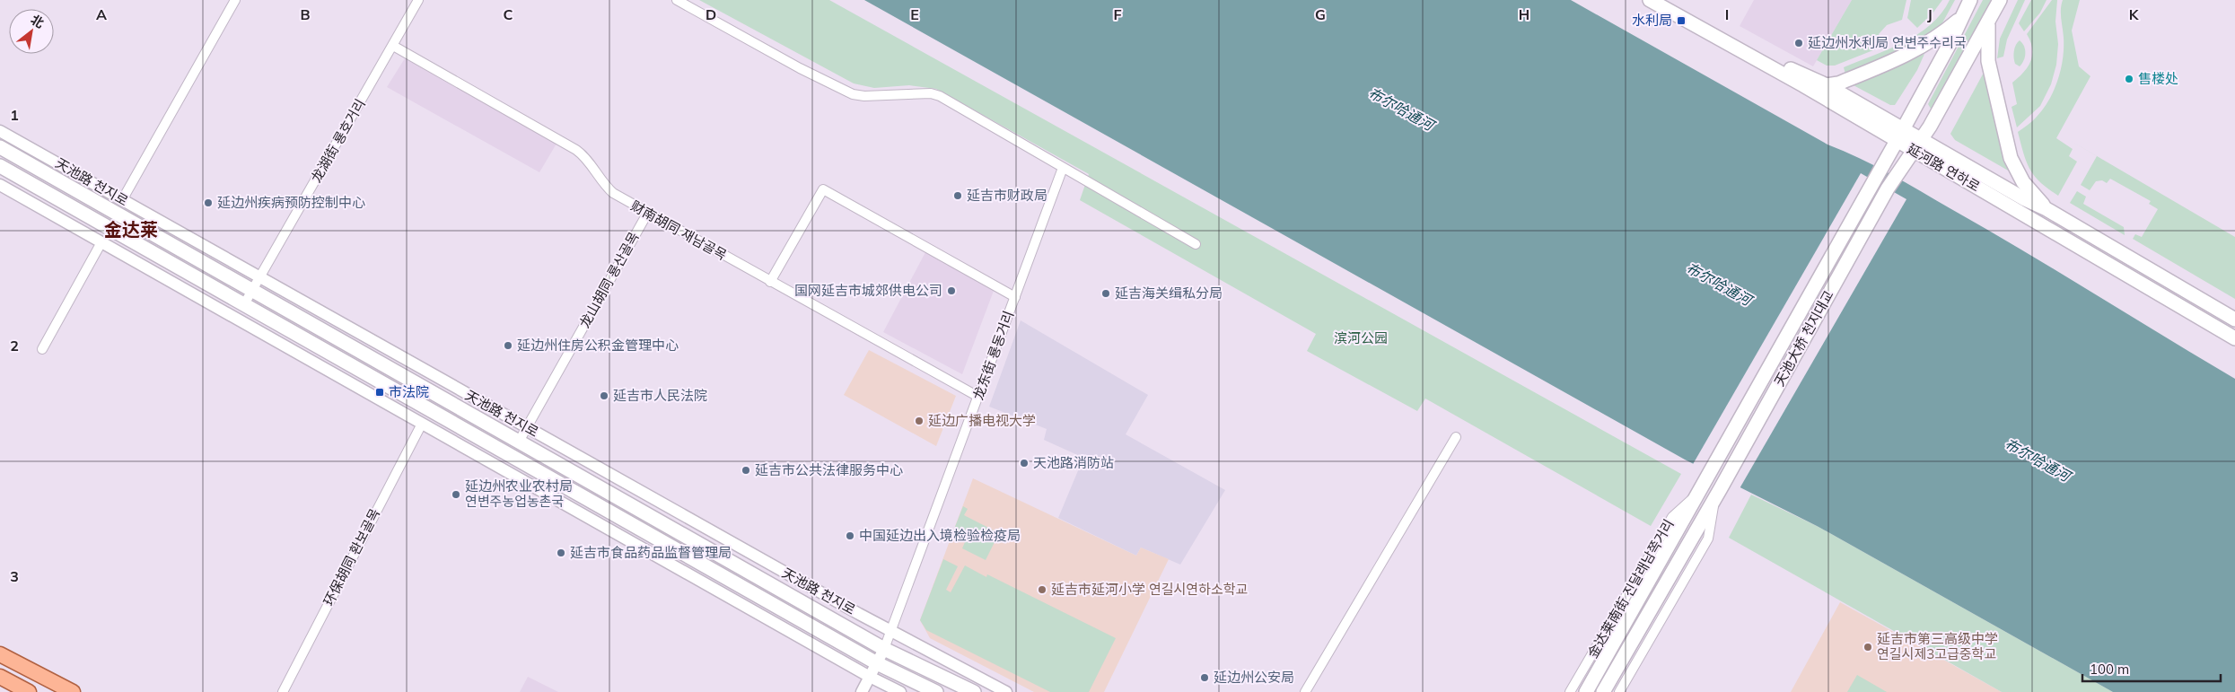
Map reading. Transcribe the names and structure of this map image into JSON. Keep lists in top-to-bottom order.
{
  "streets": {
    "main road": [
      "延河路 연하로",
      "天池路 천지로",
      "天池大桥 천지대교",
      "金达莱南街 진달래남쪽거리"
    ],
    "street": [
      "龙湖街 룡호거리",
      "财南胡同 재남골목",
      "龙山胡同 룡산골목",
      "龙东街 룡동거리",
      "环保胡同 환보골목"
    ]
  },
  "crossings": [
    ["龙湖街 룡호거리", "天池路 천지로"],
    ["龙湖街 룡호거리", "财南胡同 재남골목"],
    ["延河路 연하로", "天池大桥 천지대교"],
    ["天池路 천지로", "龙山胡同 룡산골목"],
    ["天池路 천지로", "龙东街 룡동거리"],
    ["财南胡同 재남골목", "龙山胡同 룡산골목"],
    ["财南胡同 재남골목", "龙东街 룡동거리"],
    ["天池大桥 천지대교", "金达莱南街 진달래남쪽거리"]
  ],
  "districts": ["金达莱"],
  "water": ["布尔哈通河"],
  "parks": ["滨河公园"],
  "places": {
    "transit": ["水利局", "市法院"],
    "other": [
      "延边州水利局 연변주수리국",
      "售楼处",
      "延吉市财政局",
      "延边州疾病预防控制中心",
      "国网延吉市城郊供电公司",
      "延吉海关缉私分局",
      "延边州住房公积金管理中心",
      "延吉市人民法院",
      "延边广播电视大学",
      "天池路消防站",
      "延吉市公共法律服务中心",
      "延边州农业农村局 연변주농업농촌국",
      "中国延边出入境检验检疫局",
      "延吉市食品药品监督管理局",
      "延吉市延河小学 연길시연하소학교",
      "延吉市第三高级中学 연길시제3고급중학교",
      "延边州公安局"
    ]
  },
  "scale_bar": "100 m",
  "north": "top right",
  "grid": {
    "columns": [
      "A",
      "B",
      "C",
      "D",
      "E",
      "F",
      "G",
      "H",
      "I",
      "J",
      "K"
    ],
    "rows": ["1", "2", "3"]
  }
}
